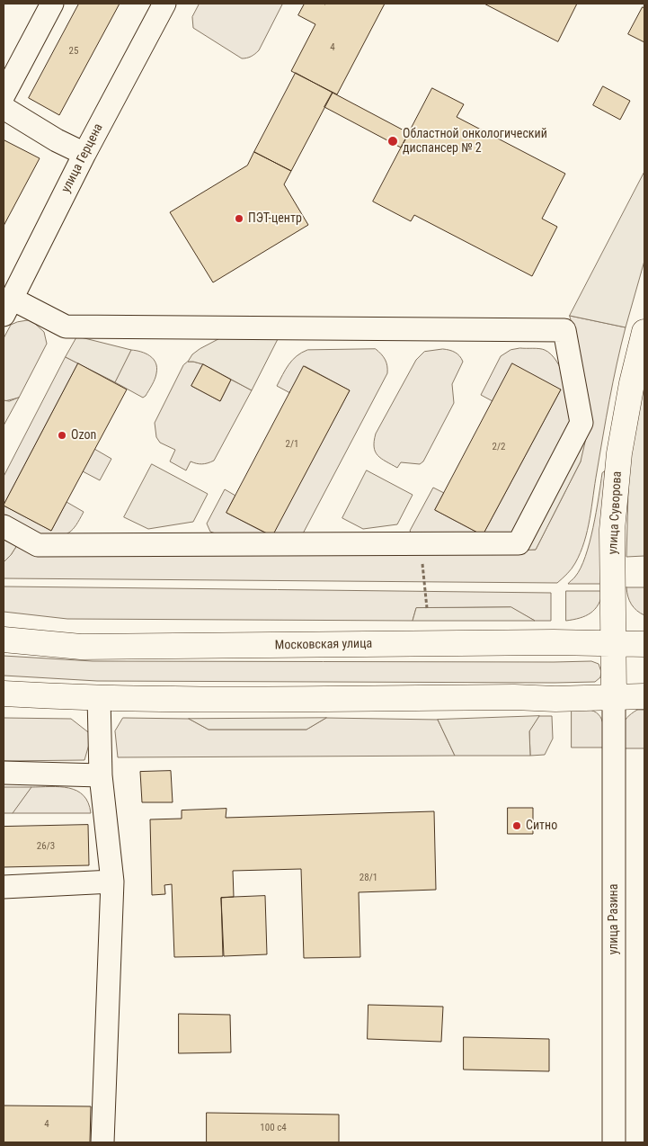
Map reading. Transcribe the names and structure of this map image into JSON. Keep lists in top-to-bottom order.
{
  "streets": {
    "main road": ["улица Суворова", "Московская улица"],
    "street": ["улица Герцена", "улица Разина"]
  },
  "crossings": [
    ["улица Суворова", "Московская улица"],
    ["улица Суворова", "улица Разина"]
  ],
  "places": [
    "Областной онкологический диспансер № 2",
    "ПЭТ-центр",
    "Ozon",
    "Ситно"
  ],
  "house_numbers": [
    "4",
    "25",
    "2/1",
    "2/2",
    "26/3",
    "28/1",
    "4",
    "100 с4"
  ]
}
